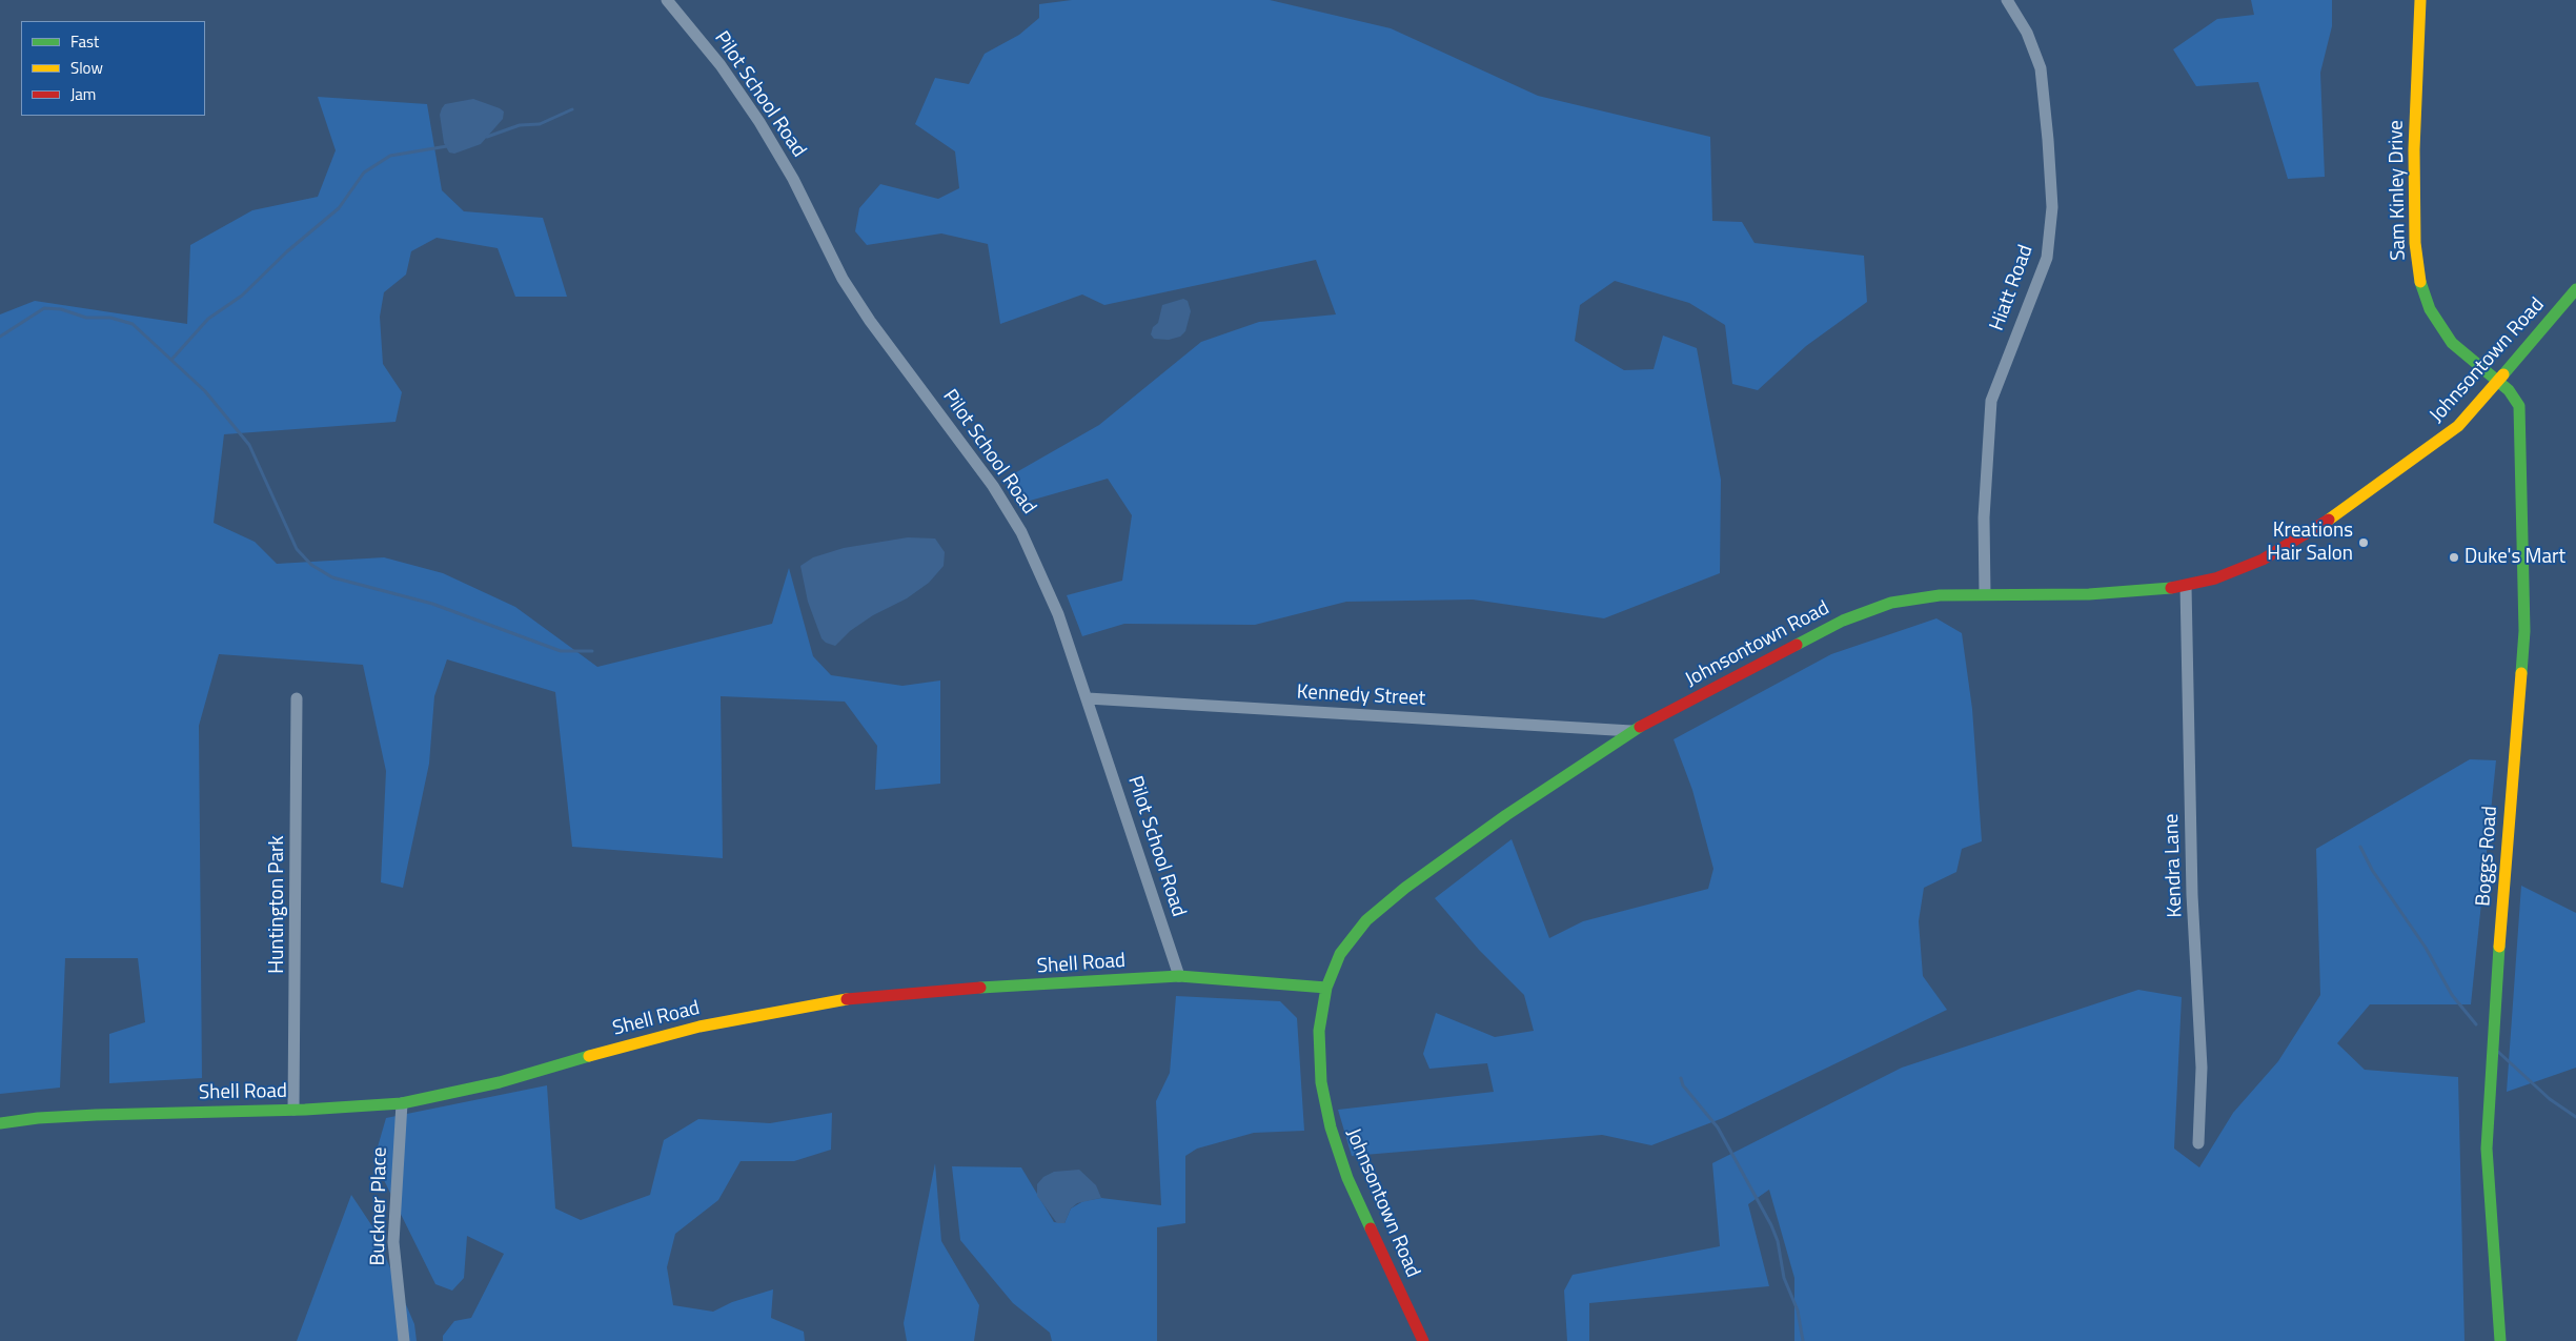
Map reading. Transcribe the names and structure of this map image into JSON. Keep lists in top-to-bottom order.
{
  "streets": {
    "street": [
      "Pilot School Road",
      "Sam Kinley Drive",
      "Hiatt Road",
      "Johnsontown Road",
      "Kennedy Street",
      "Boggs Road",
      "Kendra Lane",
      "Huntington Park",
      "Shell Road",
      "Buckner Place"
    ]
  },
  "crossings": [
    ["Pilot School Road", "Kennedy Street"],
    ["Pilot School Road", "Shell Road"],
    ["Sam Kinley Drive", "Johnsontown Road"],
    ["Sam Kinley Drive", "Boggs Road"],
    ["Hiatt Road", "Johnsontown Road"],
    ["Johnsontown Road", "Kennedy Street"],
    ["Johnsontown Road", "Boggs Road"],
    ["Johnsontown Road", "Kendra Lane"],
    ["Johnsontown Road", "Shell Road"],
    ["Huntington Park", "Shell Road"],
    ["Shell Road", "Buckner Place"]
  ],
  "places": ["Kreations Hair Salon", "Duke's Mart"],
  "legend": ["Fast", "Slow", "Jam"]
}
